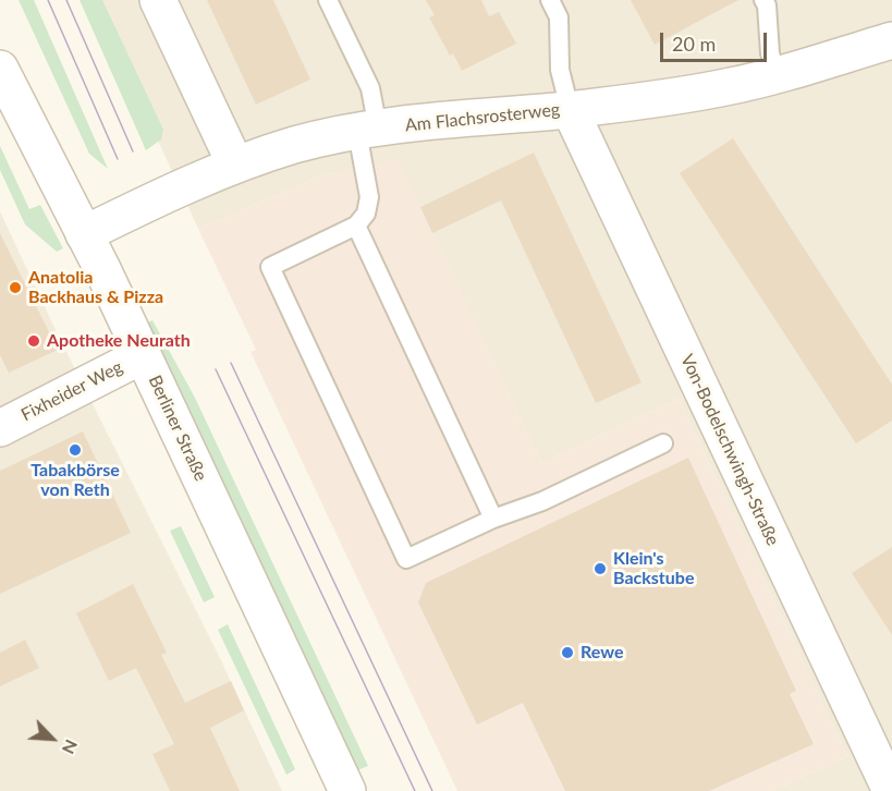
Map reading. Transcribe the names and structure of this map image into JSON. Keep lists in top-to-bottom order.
{
  "streets": {
    "street": [
      "Am Flachsrosterweg",
      "Fixheider Weg",
      "Berliner Straße",
      "Von-Bodelschwingh-Straße"
    ]
  },
  "crossings": [
    ["Am Flachsrosterweg", "Berliner Straße"],
    ["Am Flachsrosterweg", "Von-Bodelschwingh-Straße"],
    ["Fixheider Weg", "Berliner Straße"]
  ],
  "places": [
    "Anatolia Backhaus & Pizza",
    "Apotheke Neurath",
    "Tabakbörse von Reth",
    "Klein's Backstube",
    "Rewe"
  ],
  "scale_bar": "20 m",
  "north": "bottom right"
}
